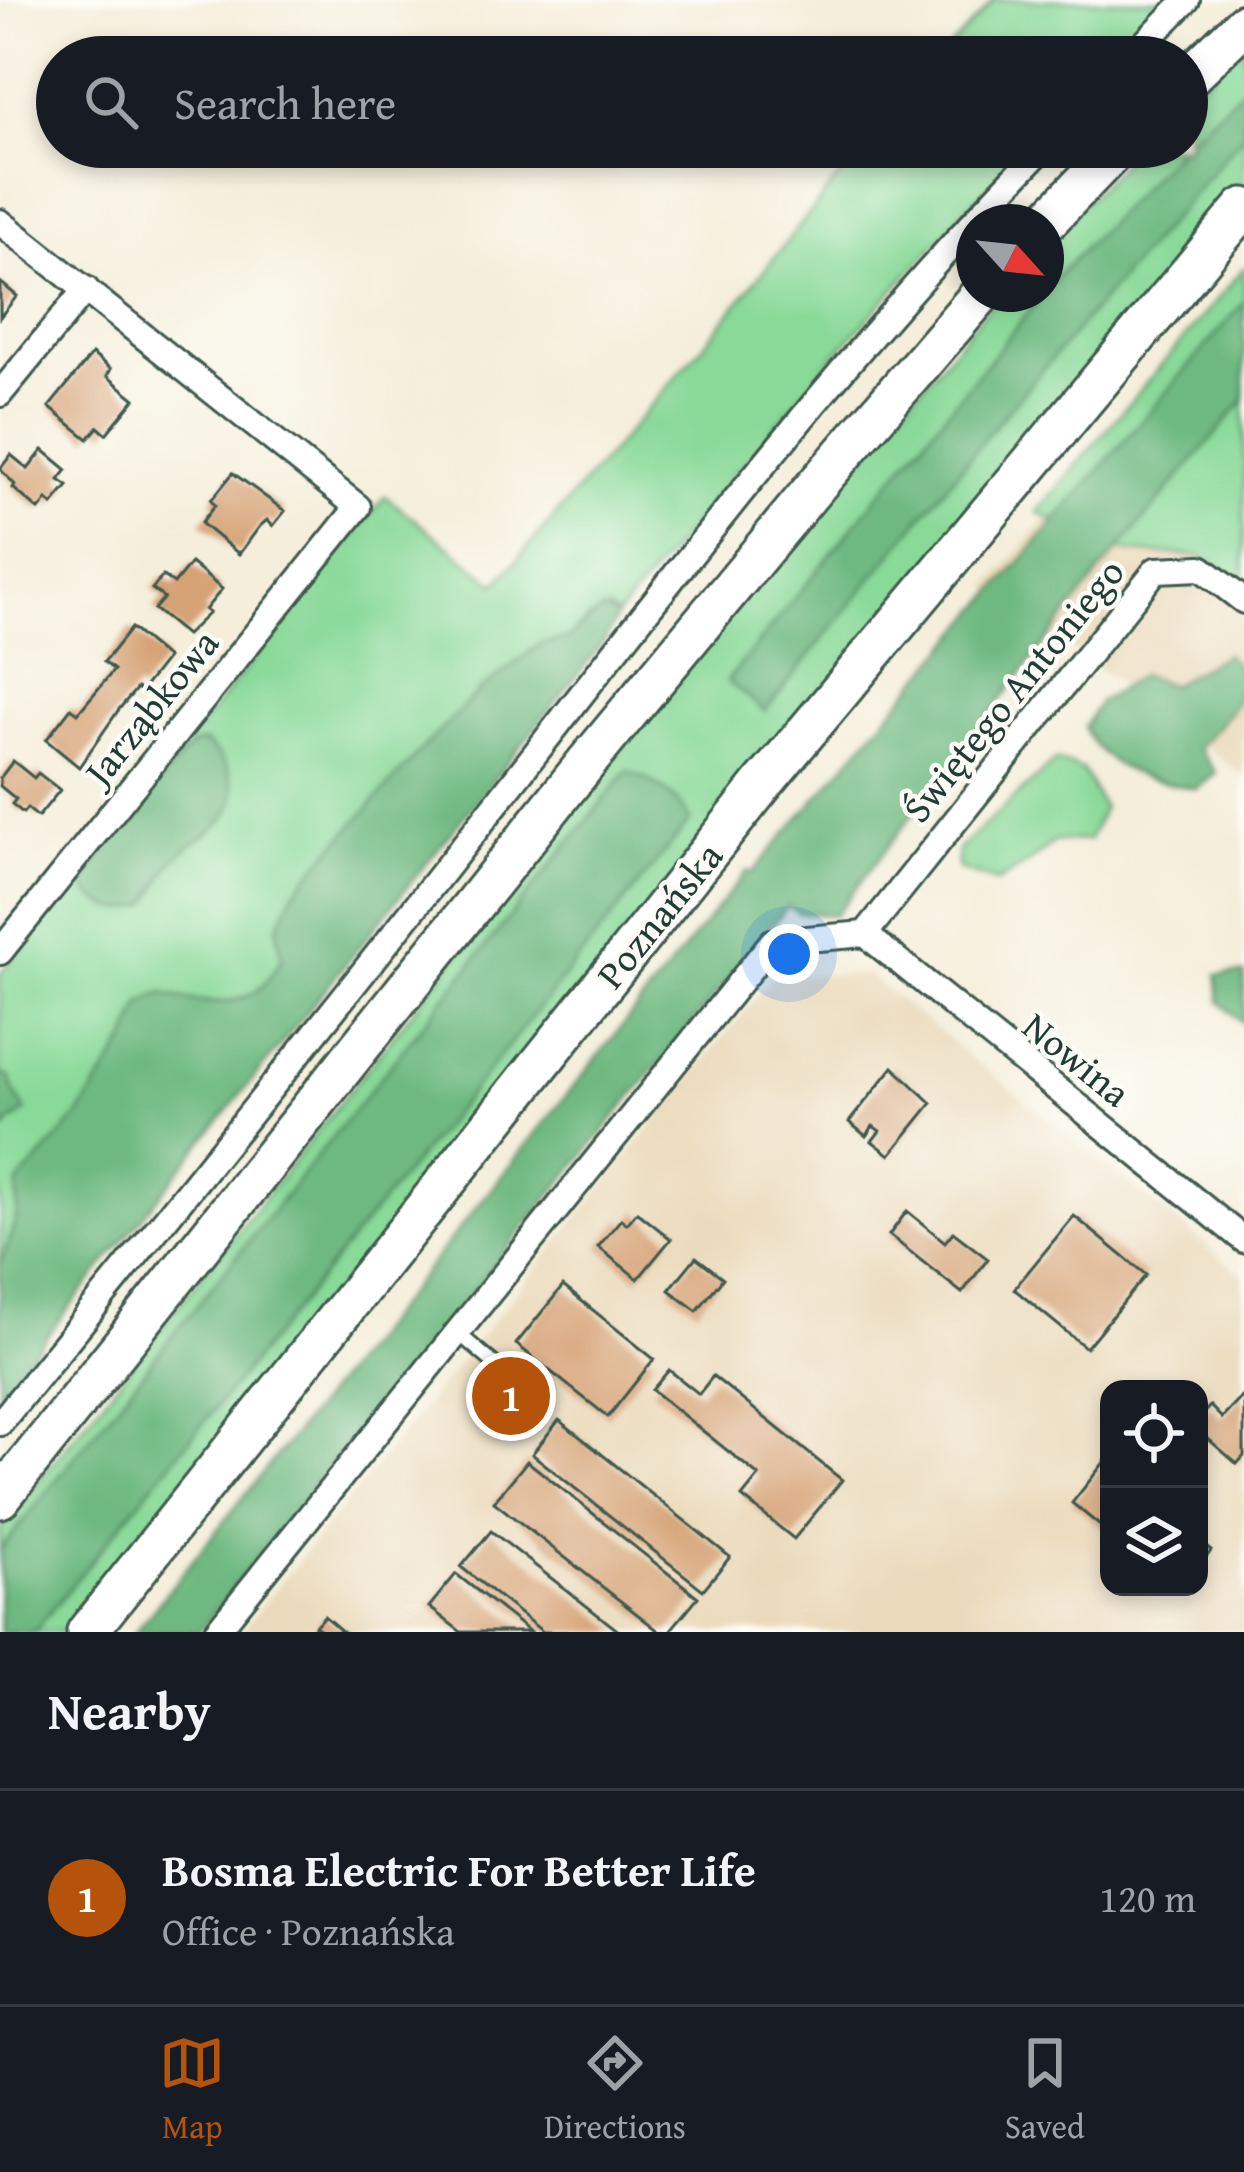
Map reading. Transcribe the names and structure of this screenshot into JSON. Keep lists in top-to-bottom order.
{
  "streets": {
    "main road": ["Poznańska"],
    "street": ["Świętego Antoniego", "Jarząbkowa", "Nowina"]
  },
  "crossings": [
    ["Świętego Antoniego", "Nowina"]
  ],
  "north": "bottom right",
  "page": {
    "search": "Search here",
    "pins": "1",
    "heading": "Nearby",
    "list": [
      {
        "mark": "1",
        "name": "Bosma Electric For Better Life",
        "note": "Office · Poznańska",
        "value": "120 m"
      }
    ],
    "nav": ["Map", "Directions", "Saved"]
  }
}
